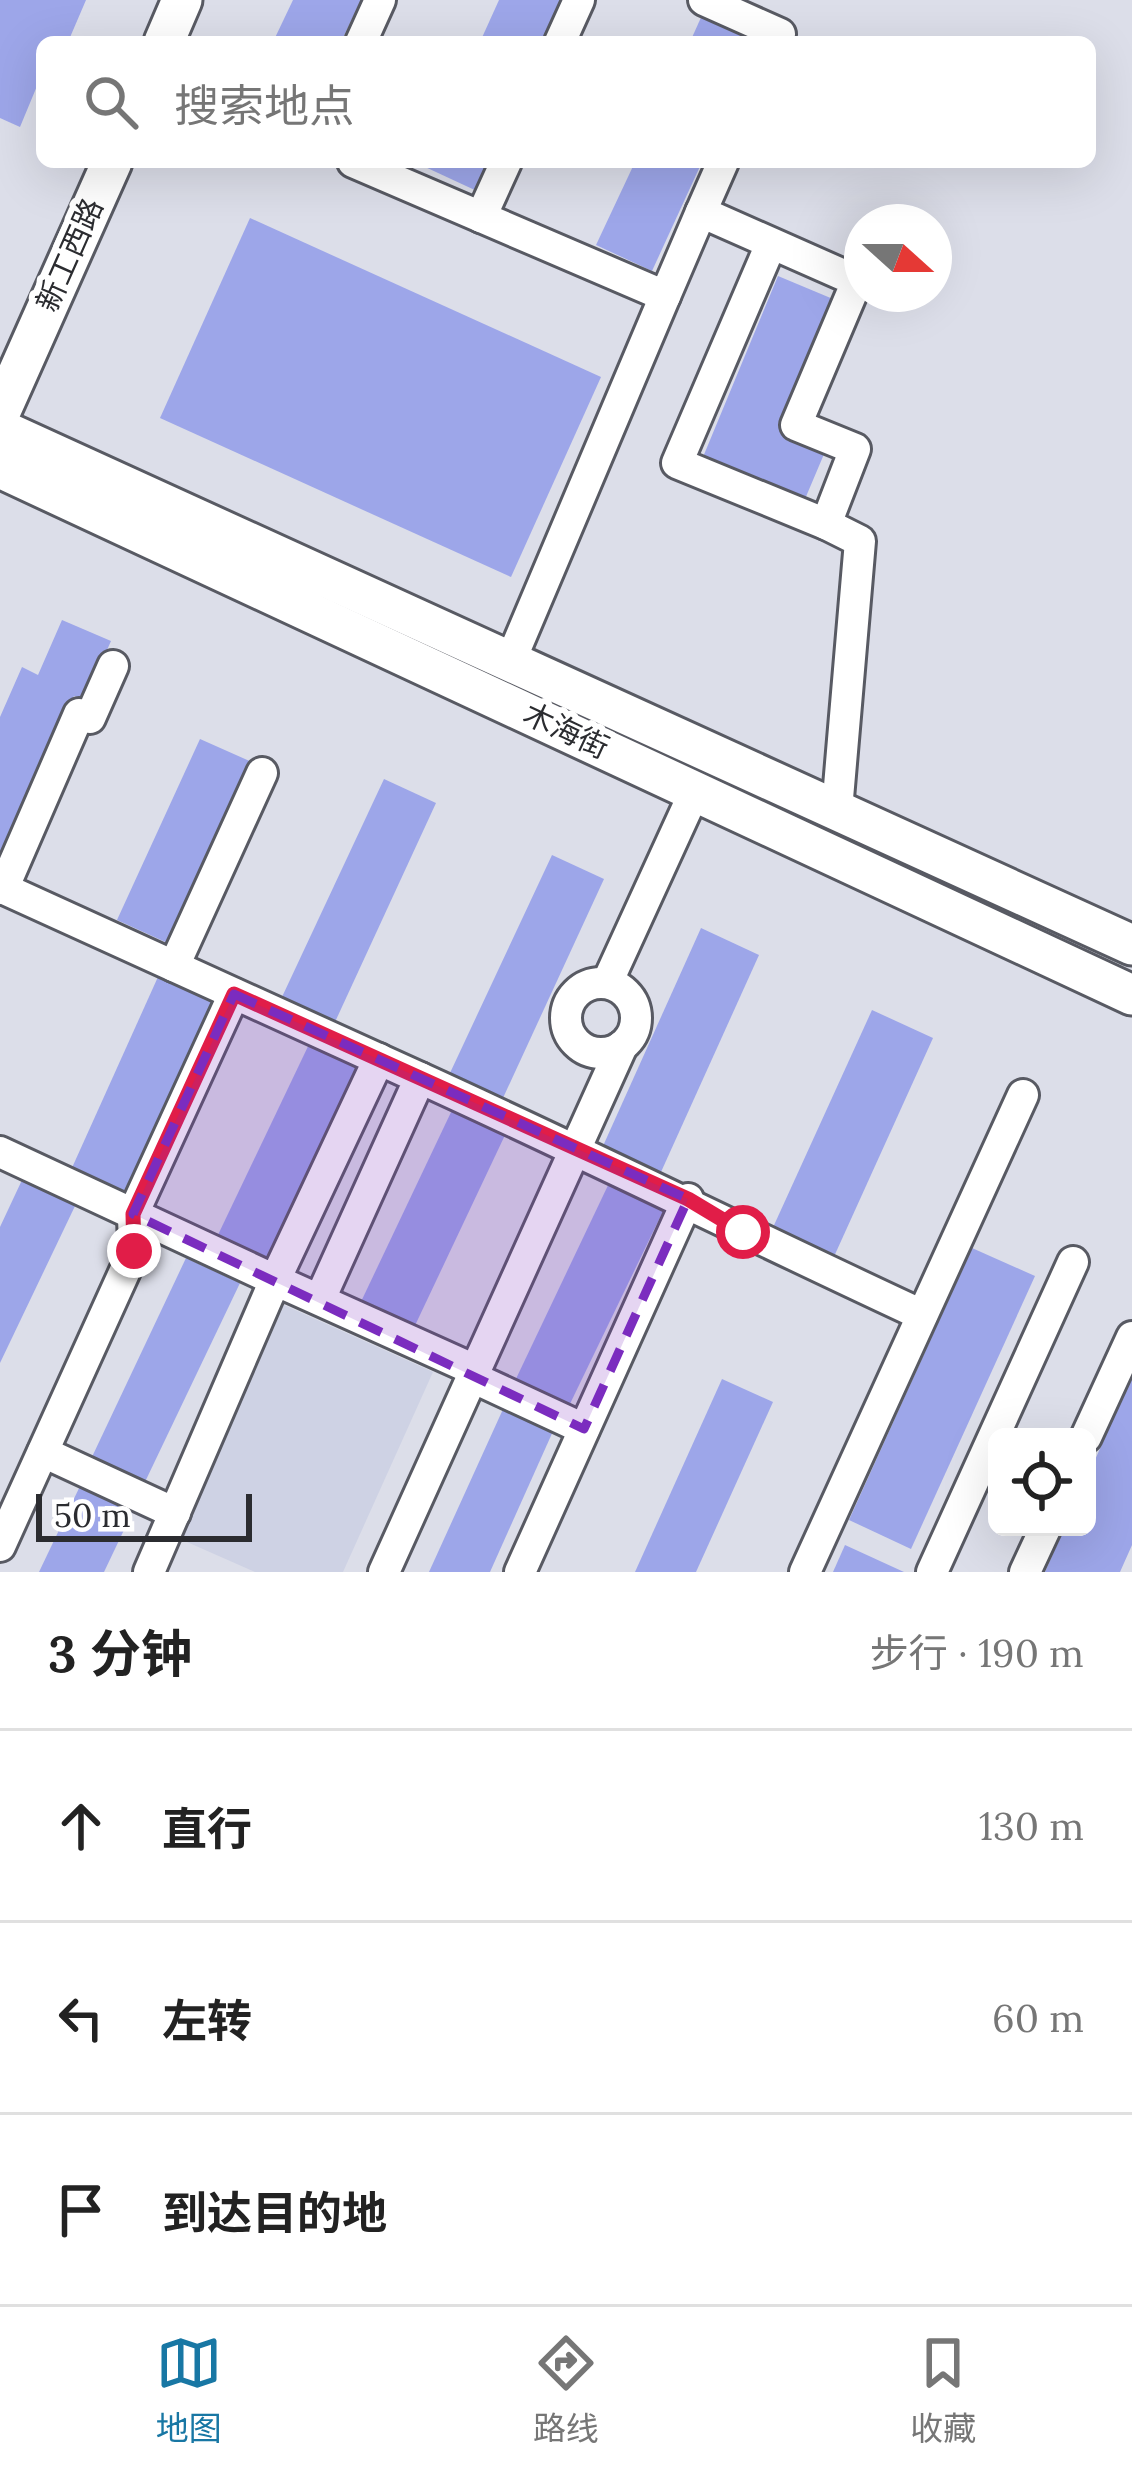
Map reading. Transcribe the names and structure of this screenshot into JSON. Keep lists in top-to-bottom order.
{
  "streets": {
    "main road": ["新工西路", "木海街"]
  },
  "crossings": [
    ["新工西路", "木海街"]
  ],
  "scale_bar": "50 m",
  "north": "right",
  "page": {
    "search": "搜索地点",
    "scale": "50 m",
    "heading": ["3 分钟", "步行 · 190 m"],
    "list": [
      ["直行", "130 m"],
      ["左转", "60 m"],
      "到达目的地"
    ],
    "nav": ["地图", "路线", "收藏"]
  }
}
